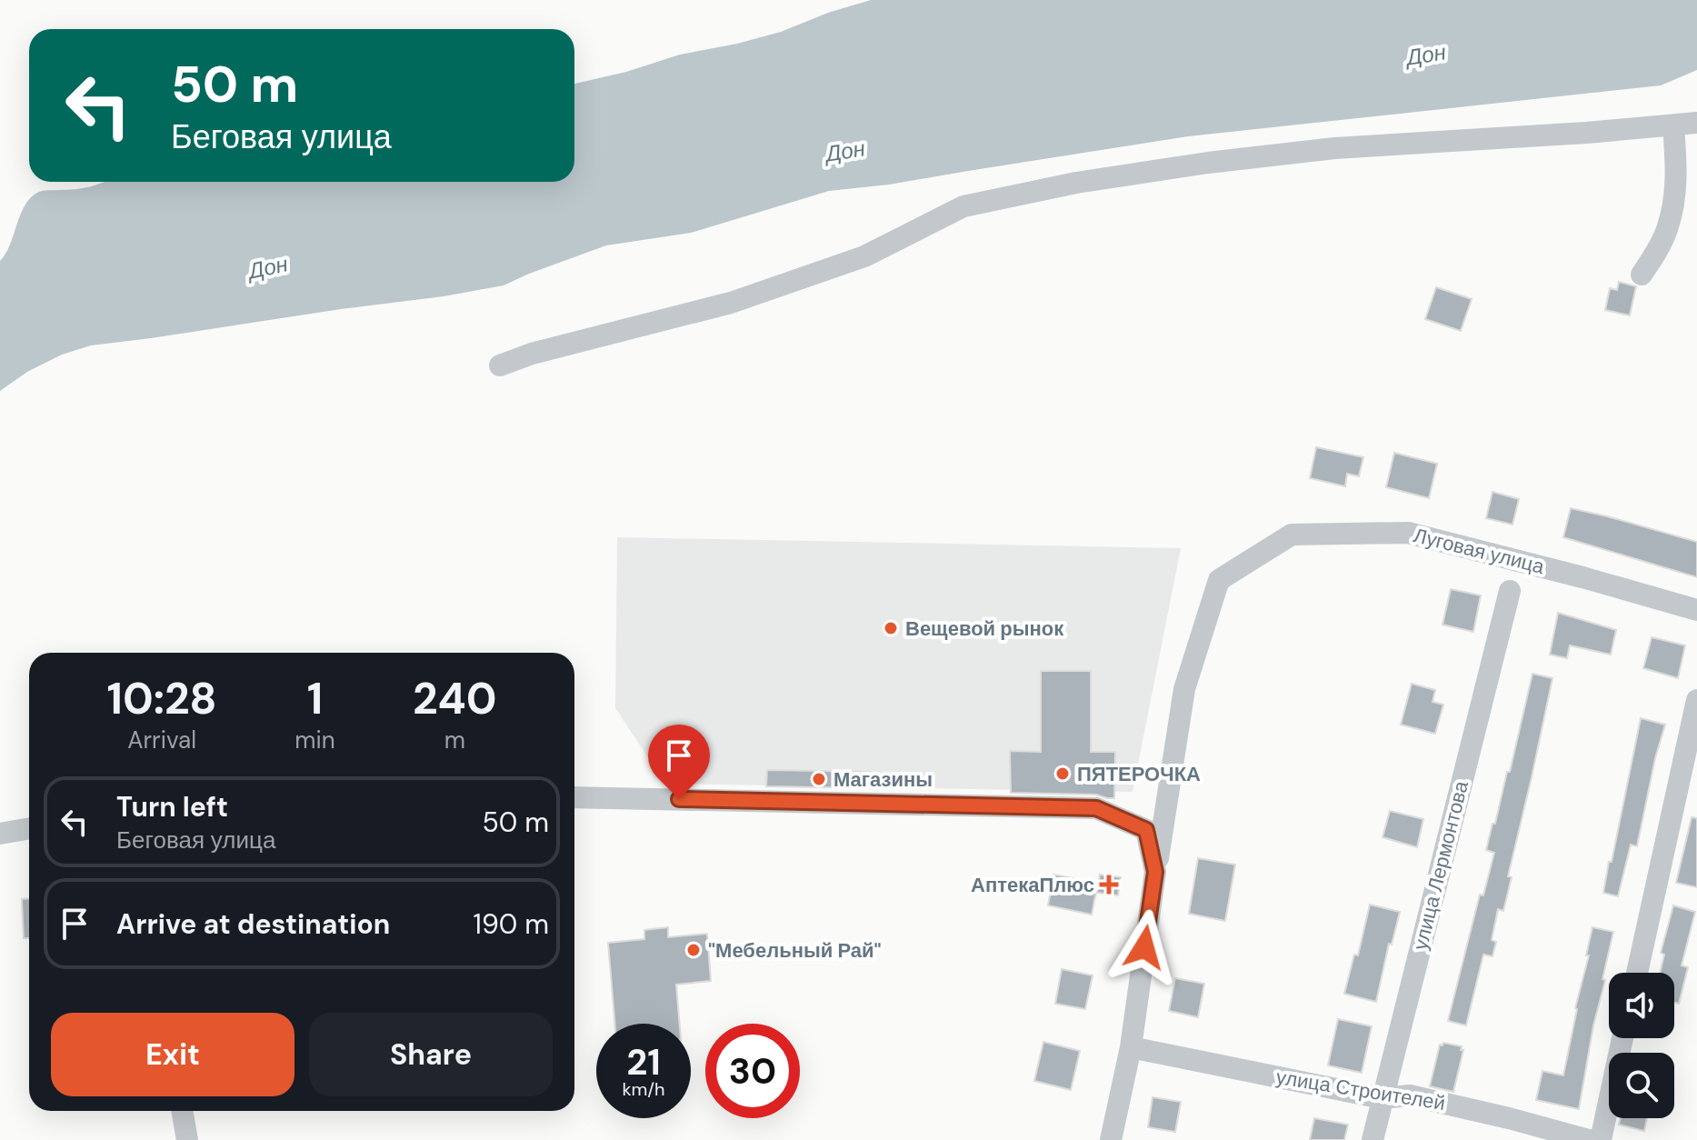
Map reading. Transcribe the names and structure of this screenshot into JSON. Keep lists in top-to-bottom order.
{
  "streets": {
    "street": ["Луговая улица", "улица Лермонтова", "улица Строителей"]
  },
  "crossings": [
    ["Луговая улица", "улица Строителей"],
    ["улица Лермонтова", "улица Строителей"]
  ],
  "water": ["Дон"],
  "places": {
    "other": [
      "Вещевой рынок",
      "ПЯТЕРОЧКА",
      "Магазины",
      "\"Мебельный Рай\""
    ],
    "health": ["АптекаПлюс"]
  },
  "page": {
    "turn": ["50 m", "Беговая улица"],
    "eta": [
      "10:28",
      "Arrival",
      "1",
      "min",
      "240",
      "m"
    ],
    "list": [
      {
        "name": "Turn left",
        "note": "Беговая улица",
        "value": "50 m"
      },
      {
        "name": "Arrive at destination",
        "value": "190 m"
      }
    ],
    "buttons": ["Exit", "Share"],
    "speed": "21 km/h",
    "limit": "30"
  }
}
